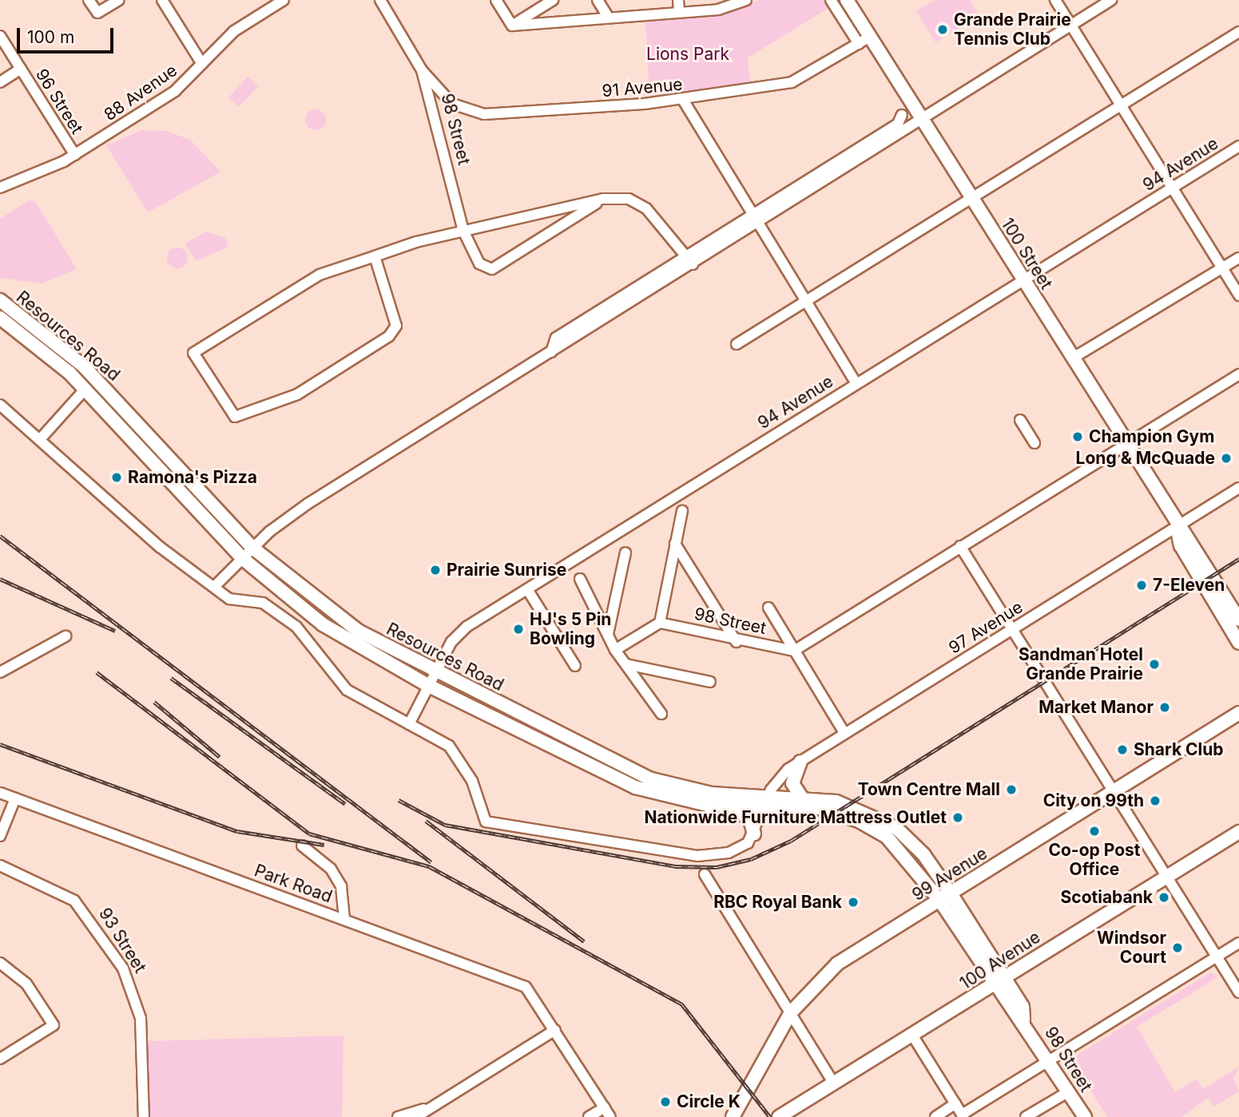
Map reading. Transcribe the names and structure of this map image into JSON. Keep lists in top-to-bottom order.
{
  "streets": {
    "main road": [
      "98 Street",
      "100 Street",
      "Resources Road",
      "99 Avenue",
      "100 Avenue"
    ],
    "street": [
      "91 Avenue",
      "88 Avenue",
      "96 Street",
      "94 Avenue",
      "97 Avenue",
      "Park Road",
      "93 Street"
    ]
  },
  "crossings": [
    ["91 Avenue", "98 Street"],
    ["91 Avenue", "100 Street"],
    ["88 Avenue", "96 Street"],
    ["98 Street", "Resources Road"],
    ["98 Street", "97 Avenue"],
    ["98 Street", "99 Avenue"],
    ["98 Street", "100 Avenue"],
    ["94 Avenue", "100 Street"],
    ["94 Avenue", "Resources Road"],
    ["100 Street", "97 Avenue"],
    ["Resources Road", "97 Avenue"],
    ["Resources Road", "99 Avenue"]
  ],
  "parks": ["Lions Park"],
  "places": [
    "Grande Prairie Tennis Club",
    "Champion Gym",
    "Long & McQuade",
    "Ramona's Pizza",
    "Prairie Sunrise",
    "7-Eleven",
    "HJ's 5 Pin Bowling",
    "Sandman Hotel Grande Prairie",
    "Market Manor",
    "Shark Club",
    "Town Centre Mall",
    "City on 99th",
    "Nationwide Furniture Mattress Outlet",
    "Co-op Post Office",
    "Scotiabank",
    "RBC Royal Bank",
    "Windsor Court",
    "Circle K"
  ],
  "scale_bar": "100 m"
}
